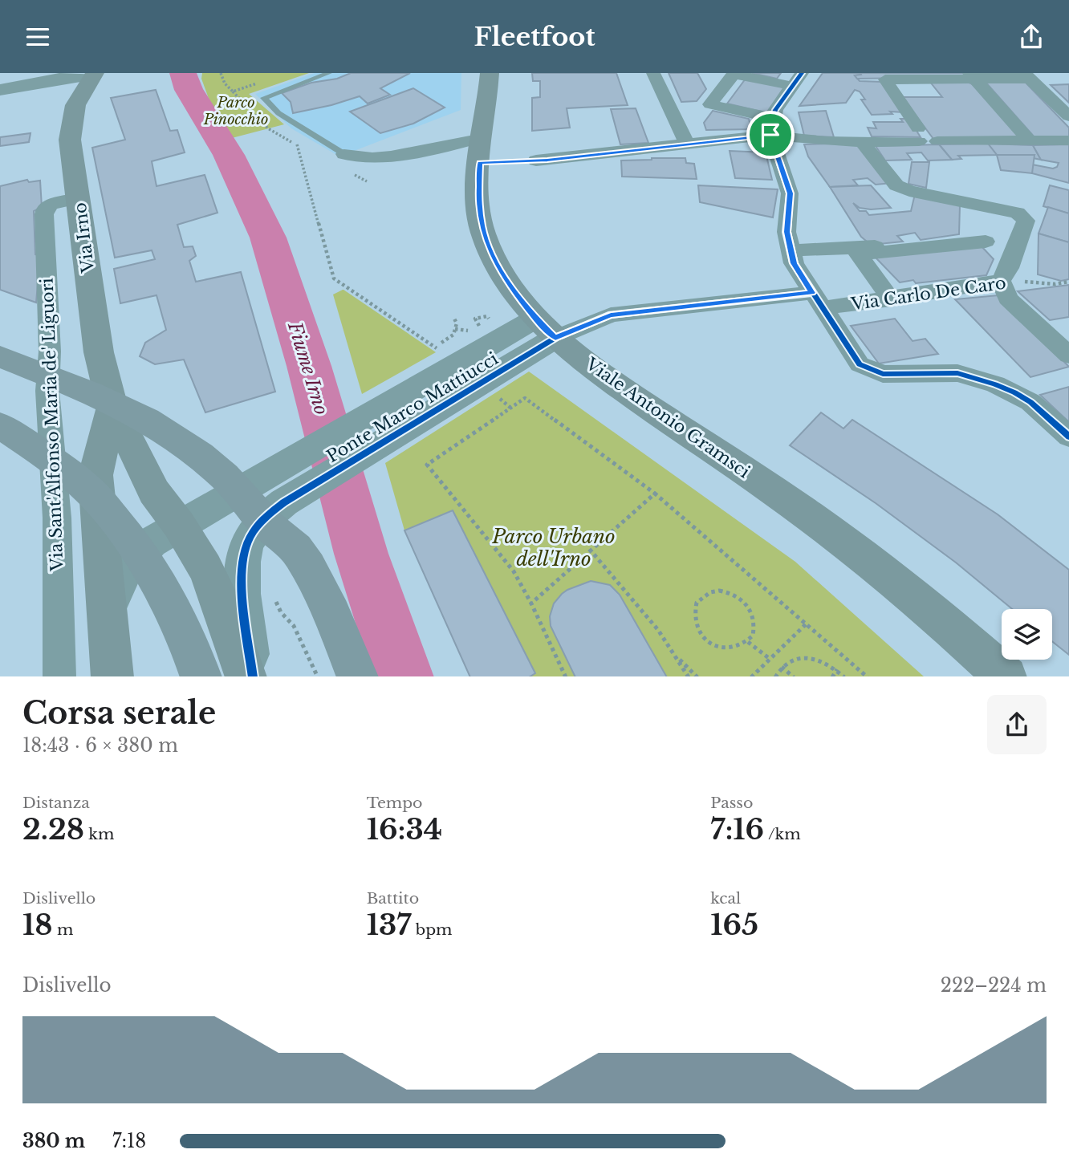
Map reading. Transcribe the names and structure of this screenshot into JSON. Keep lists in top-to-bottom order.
{
  "streets": {
    "main road": ["Via Irno", "Viale Antonio Gramsci"],
    "street": ["Via Carlo De Caro", "Ponte Marco Mattiucci", "Via Sant'Alfonso Maria de' Liguori"]
  },
  "crossings": [
    ["Via Irno", "Ponte Marco Mattiucci"],
    ["Via Irno", "Via Sant'Alfonso Maria de' Liguori"],
    ["Via Carlo De Caro", "Ponte Marco Mattiucci"],
    ["Via Carlo De Caro", "Viale Antonio Gramsci"],
    ["Ponte Marco Mattiucci", "Viale Antonio Gramsci"]
  ],
  "water": ["Fiume Irno"],
  "parks": ["Parco Pinocchio", "Parco Urbano dell'Irno"],
  "page": {
    "header": "Fleetfoot",
    "heading": ["Corsa serale", "18:43 · 6 × 380 m"],
    "stats": [
      ["Distanza", "2.28 km"],
      ["Tempo", "16:34"],
      ["Passo", "7:16 /km"],
      ["Dislivello", "18 m"],
      ["Battito", "137 bpm"],
      ["kcal", "165"]
    ],
    "chart": ["Dislivello", "222–224 m"],
    "list": [
      {
        "name": "380 m",
        "note": "7:18"
      }
    ]
  }
}
